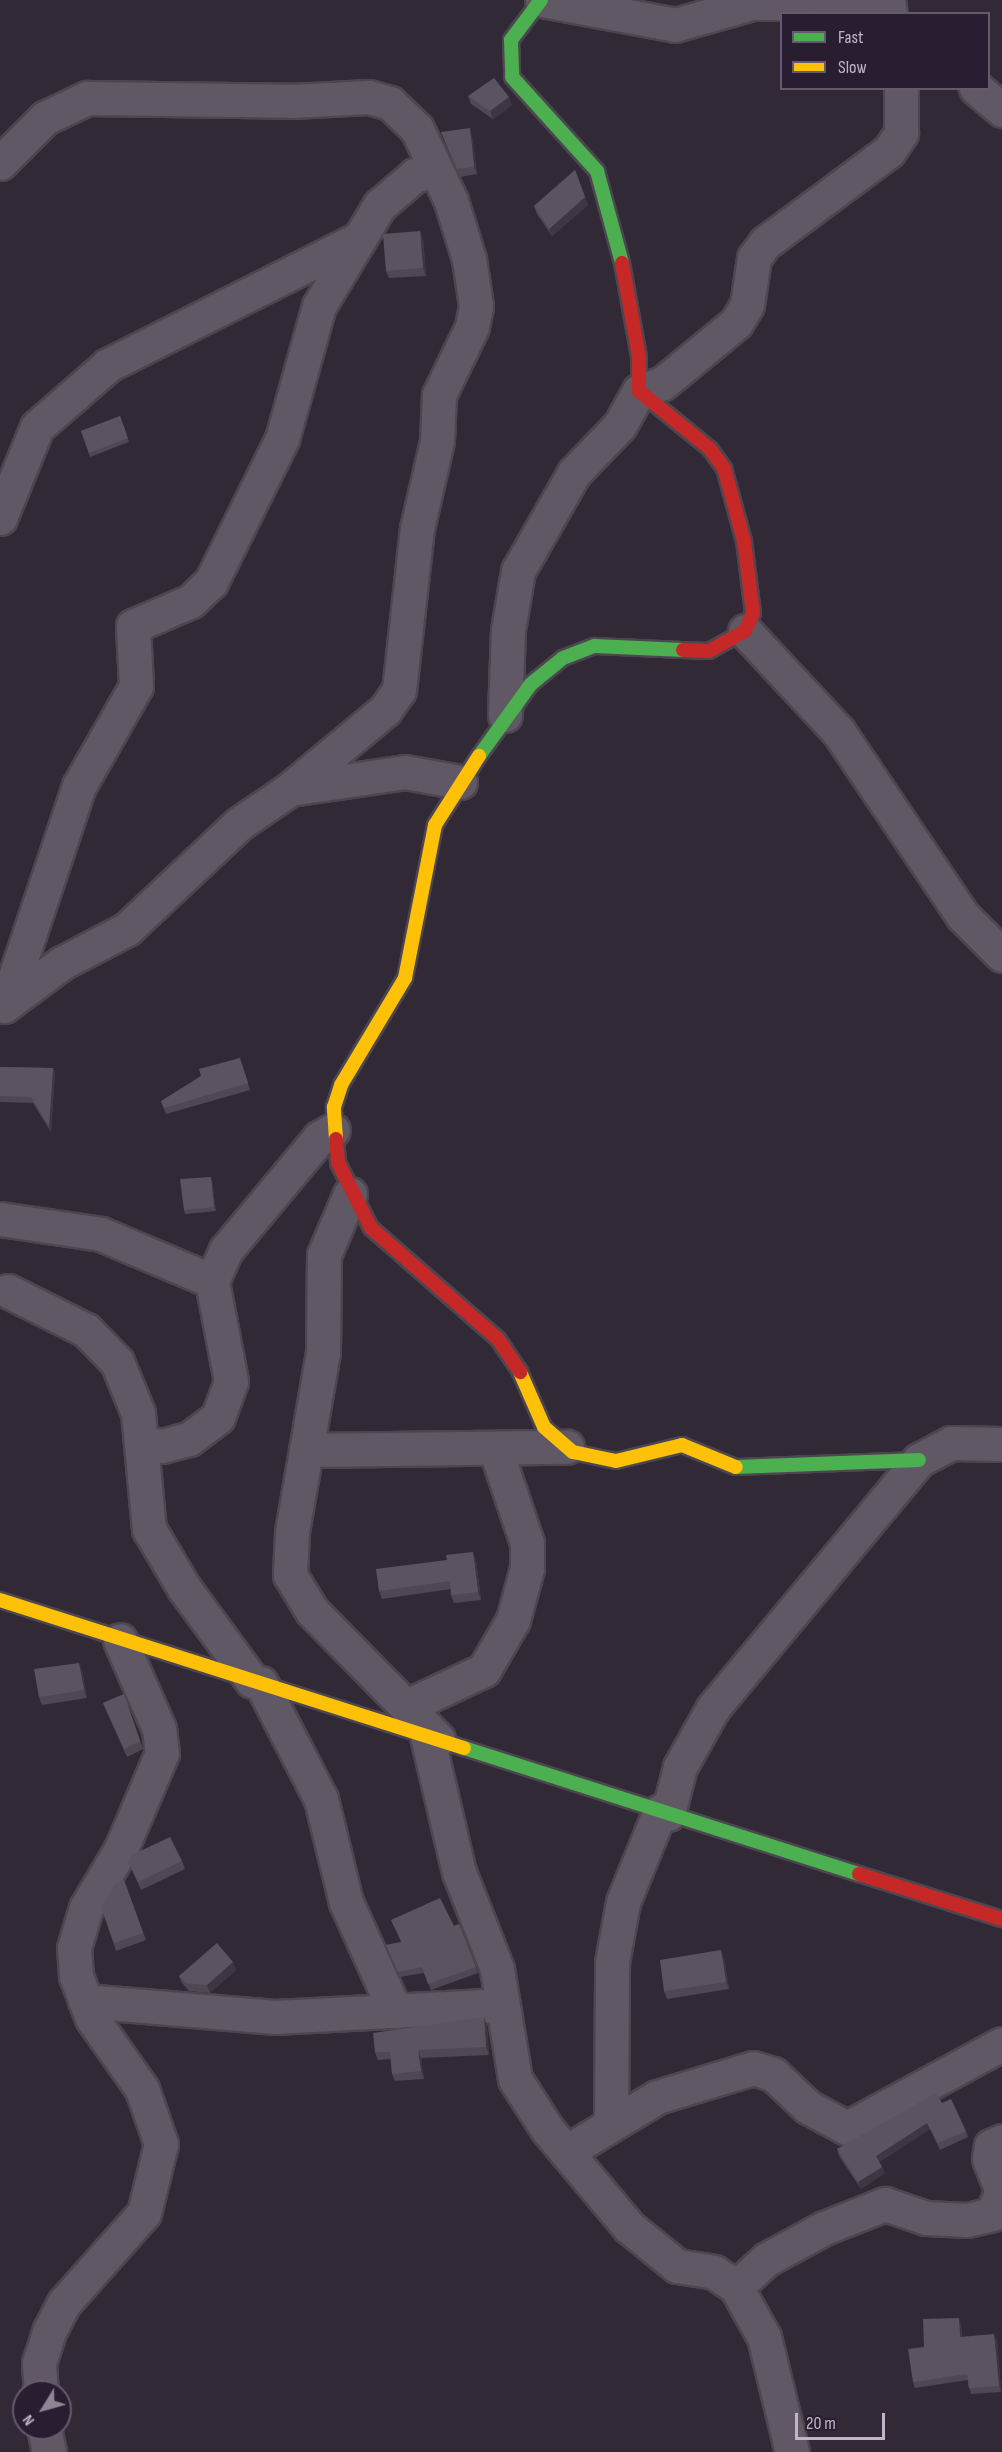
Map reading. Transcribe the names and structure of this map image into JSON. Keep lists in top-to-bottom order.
{
  "legend": ["Fast", "Slow"],
  "scale_bar": "20 m",
  "north": "bottom left"
}
